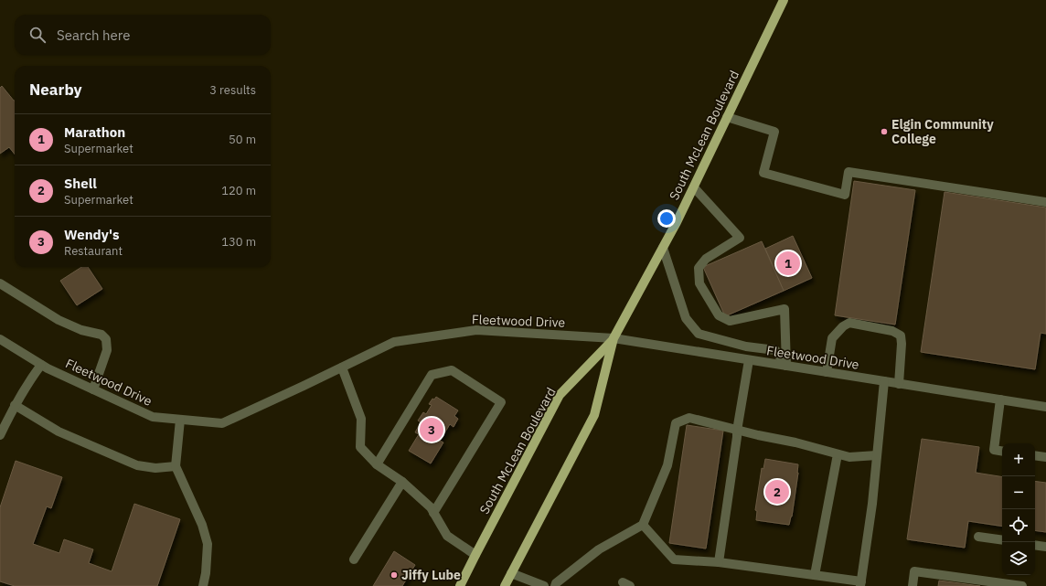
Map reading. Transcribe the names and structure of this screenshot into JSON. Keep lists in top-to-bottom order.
{
  "streets": {
    "main road": ["South McLean Boulevard"],
    "street": ["Fleetwood Drive"]
  },
  "crossings": [
    ["South McLean Boulevard", "Fleetwood Drive"]
  ],
  "places": ["Elgin Community College", "Jiffy Lube"],
  "page": {
    "search": "Search here",
    "heading": ["Nearby", "3 results"],
    "list": [
      {
        "mark": "1",
        "name": "Marathon",
        "note": "Supermarket",
        "value": "50 m"
      },
      {
        "mark": "2",
        "name": "Shell",
        "note": "Supermarket",
        "value": "120 m"
      },
      {
        "mark": "3",
        "name": "Wendy's",
        "note": "Restaurant",
        "value": "130 m"
      }
    ],
    "pins": ["1", "3", "2"],
    "map_buttons": ["+", "−"]
  }
}
